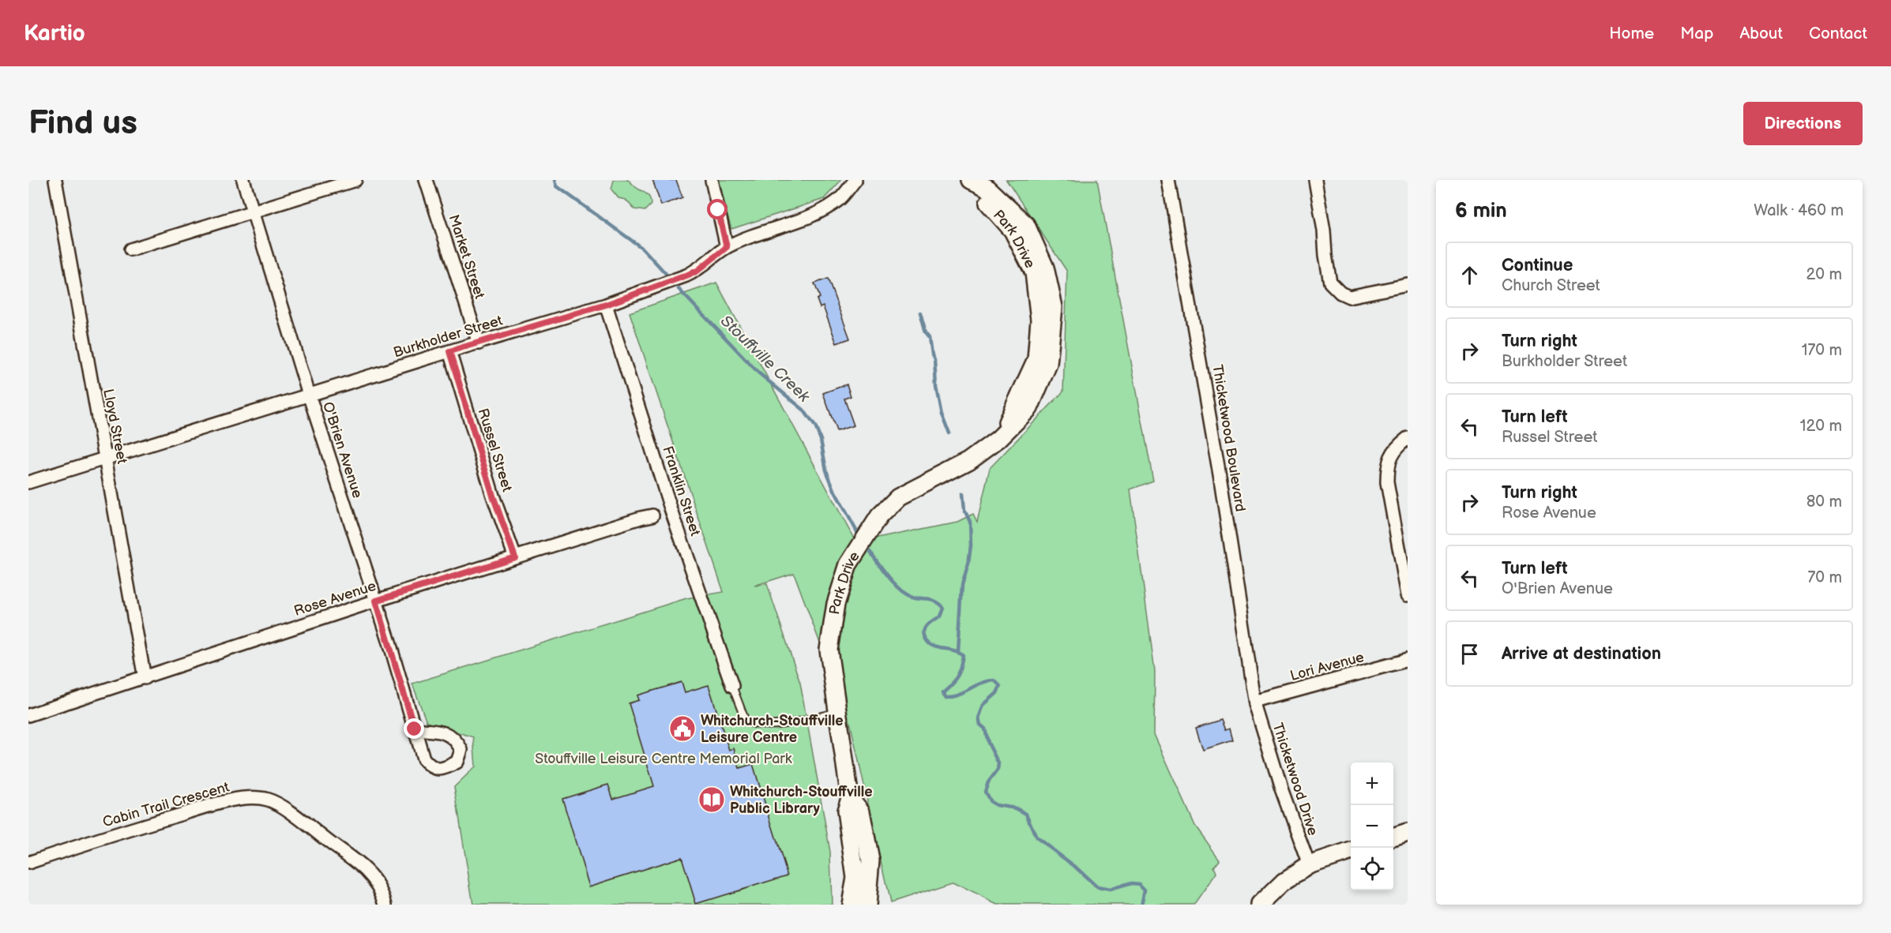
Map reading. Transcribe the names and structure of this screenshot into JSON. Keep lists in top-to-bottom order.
{
  "streets": {
    "street": [
      "Park Drive",
      "Market Street",
      "Burkholder Street",
      "Lloyd Street",
      "Thicketwood Boulevard",
      "O'Brien Avenue",
      "Russel Street",
      "Franklin Street",
      "Rose Avenue",
      "Lori Avenue",
      "Thicketwood Drive",
      "Cabin Trail Crescent"
    ]
  },
  "crossings": [
    ["Market Street", "Burkholder Street"],
    ["Burkholder Street", "Lloyd Street"],
    ["Burkholder Street", "O'Brien Avenue"],
    ["Burkholder Street", "Russel Street"],
    ["Burkholder Street", "Franklin Street"],
    ["Lloyd Street", "Rose Avenue"],
    ["Thicketwood Boulevard", "Lori Avenue"],
    ["Thicketwood Boulevard", "Thicketwood Drive"],
    ["O'Brien Avenue", "Rose Avenue"],
    ["Russel Street", "Rose Avenue"],
    ["Lori Avenue", "Thicketwood Drive"]
  ],
  "water": ["Stouffville Creek"],
  "parks": ["Stouffville Leisure Centre Memorial Park"],
  "places": {
    "public building": ["Whitchurch-Stouffville Leisure Centre"],
    "library": ["Whitchurch-Stouffville Public Library"]
  },
  "page": {
    "header": "Kartio",
    "nav": [
      "Home",
      "Map",
      "About",
      "Contact"
    ],
    "buttons": "Directions",
    "title": "Find us",
    "heading": ["6 min", "Walk · 460 m"],
    "list": [
      ["Continue", "Church Street", "20 m"],
      ["Turn right", "Burkholder Street", "170 m"],
      ["Turn left", "Russel Street", "120 m"],
      ["Turn right", "Rose Avenue", "80 m"],
      ["Turn left", "O'Brien Avenue", "70 m"],
      "Arrive at destination"
    ],
    "map_buttons": ["+", "−"]
  }
}
